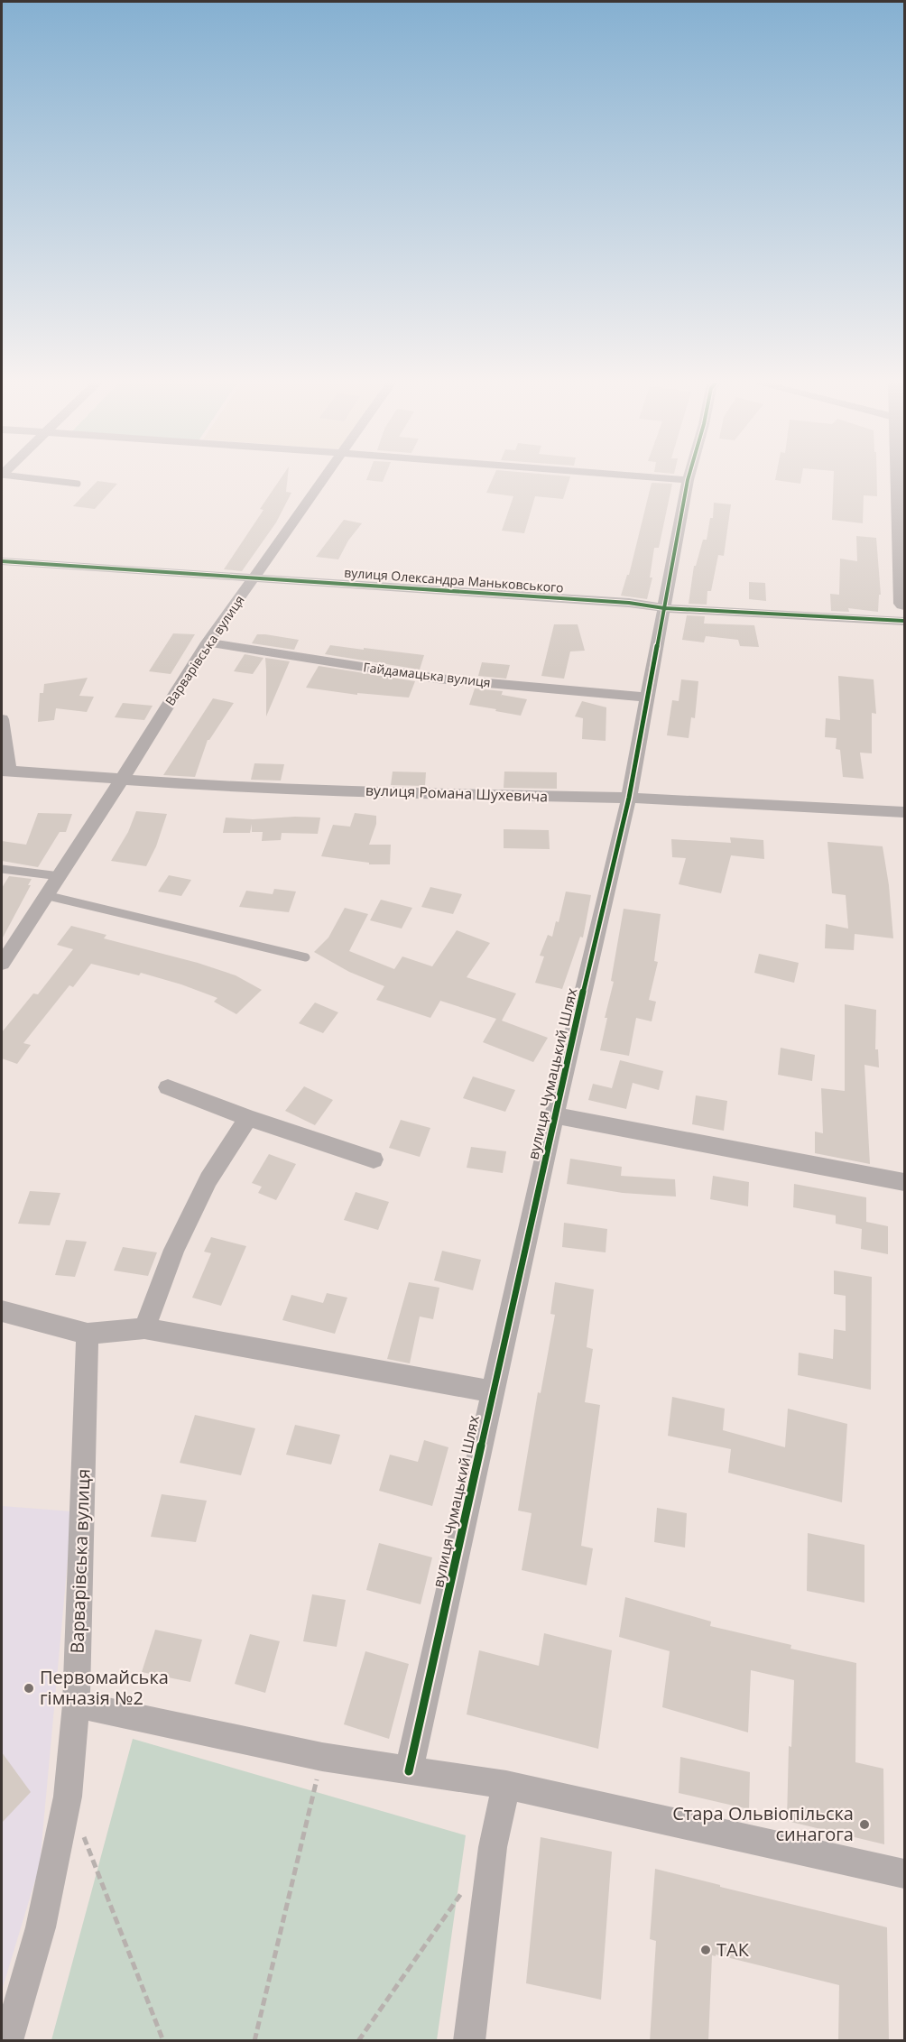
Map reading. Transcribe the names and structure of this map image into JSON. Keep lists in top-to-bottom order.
{
  "streets": {
    "street": [
      "вулиця Олександра Маньковського",
      "Варварівська вулиця",
      "Гайдамацька вулиця",
      "вулиця Романа Шухевича",
      "вулиця Чумацький Шлях"
    ]
  },
  "crossings": [
    ["вулиця Олександра Маньковського", "Варварівська вулиця"],
    ["вулиця Олександра Маньковського", "вулиця Чумацький Шлях"],
    ["Варварівська вулиця", "Гайдамацька вулиця"],
    ["Варварівська вулиця", "вулиця Романа Шухевича"],
    ["Гайдамацька вулиця", "вулиця Чумацький Шлях"],
    ["вулиця Романа Шухевича", "вулиця Чумацький Шлях"]
  ],
  "places": ["Первомайська гімназія №2", "Стара Ольвіопільска синагога", "ТАК"]
}
